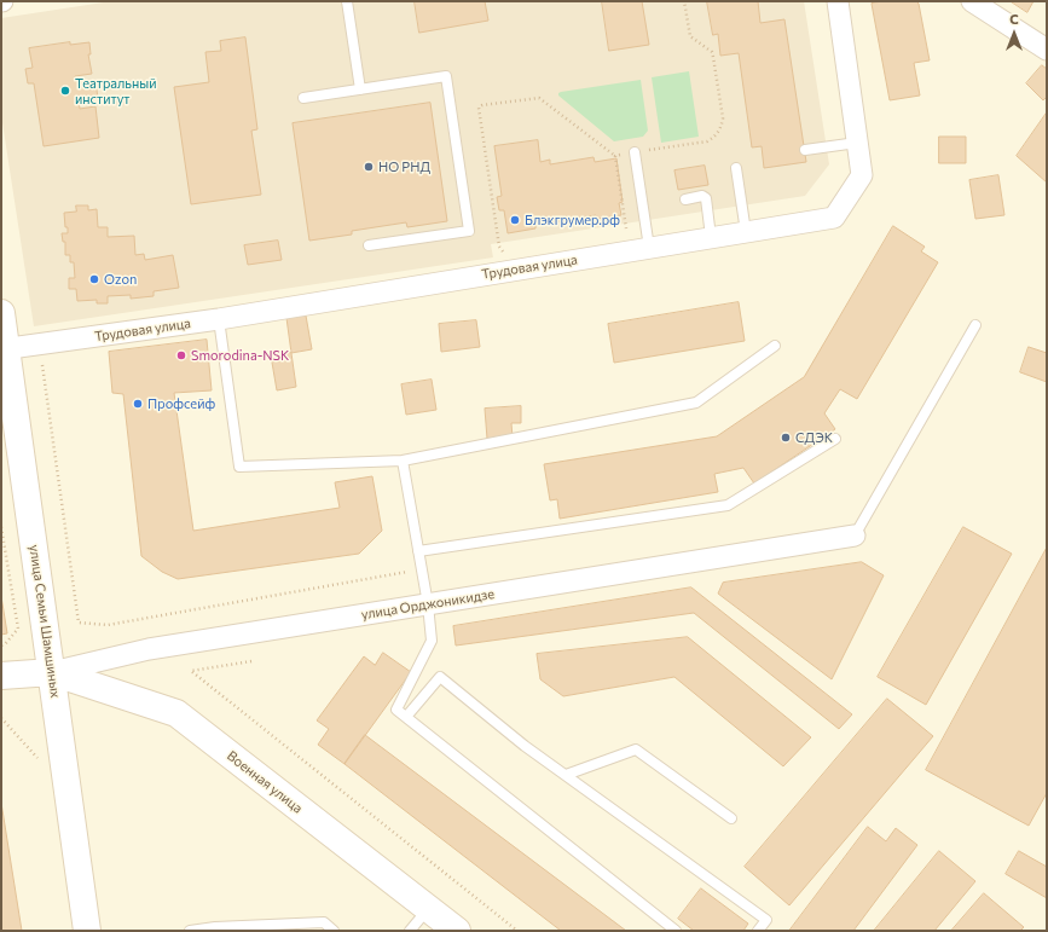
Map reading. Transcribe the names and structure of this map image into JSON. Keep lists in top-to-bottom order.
{
  "streets": {
    "street": [
      "Трудовая улица",
      "улица Орджоникидзе",
      "улица Семьи Шамшиных",
      "Военная улица"
    ]
  },
  "crossings": [
    ["Трудовая улица", "улица Семьи Шамшиных"],
    ["улица Орджоникидзе", "улица Семьи Шамшиных"],
    ["улица Орджоникидзе", "Военная улица"],
    ["улица Семьи Шамшиных", "Военная улица"]
  ],
  "places": [
    "Театральный институт",
    "НО РНД",
    "Блэкгрумер.рф",
    "Ozon",
    "Smorodina-NSK",
    "Профсейф",
    "СДЭК"
  ],
  "north": "top"
}
